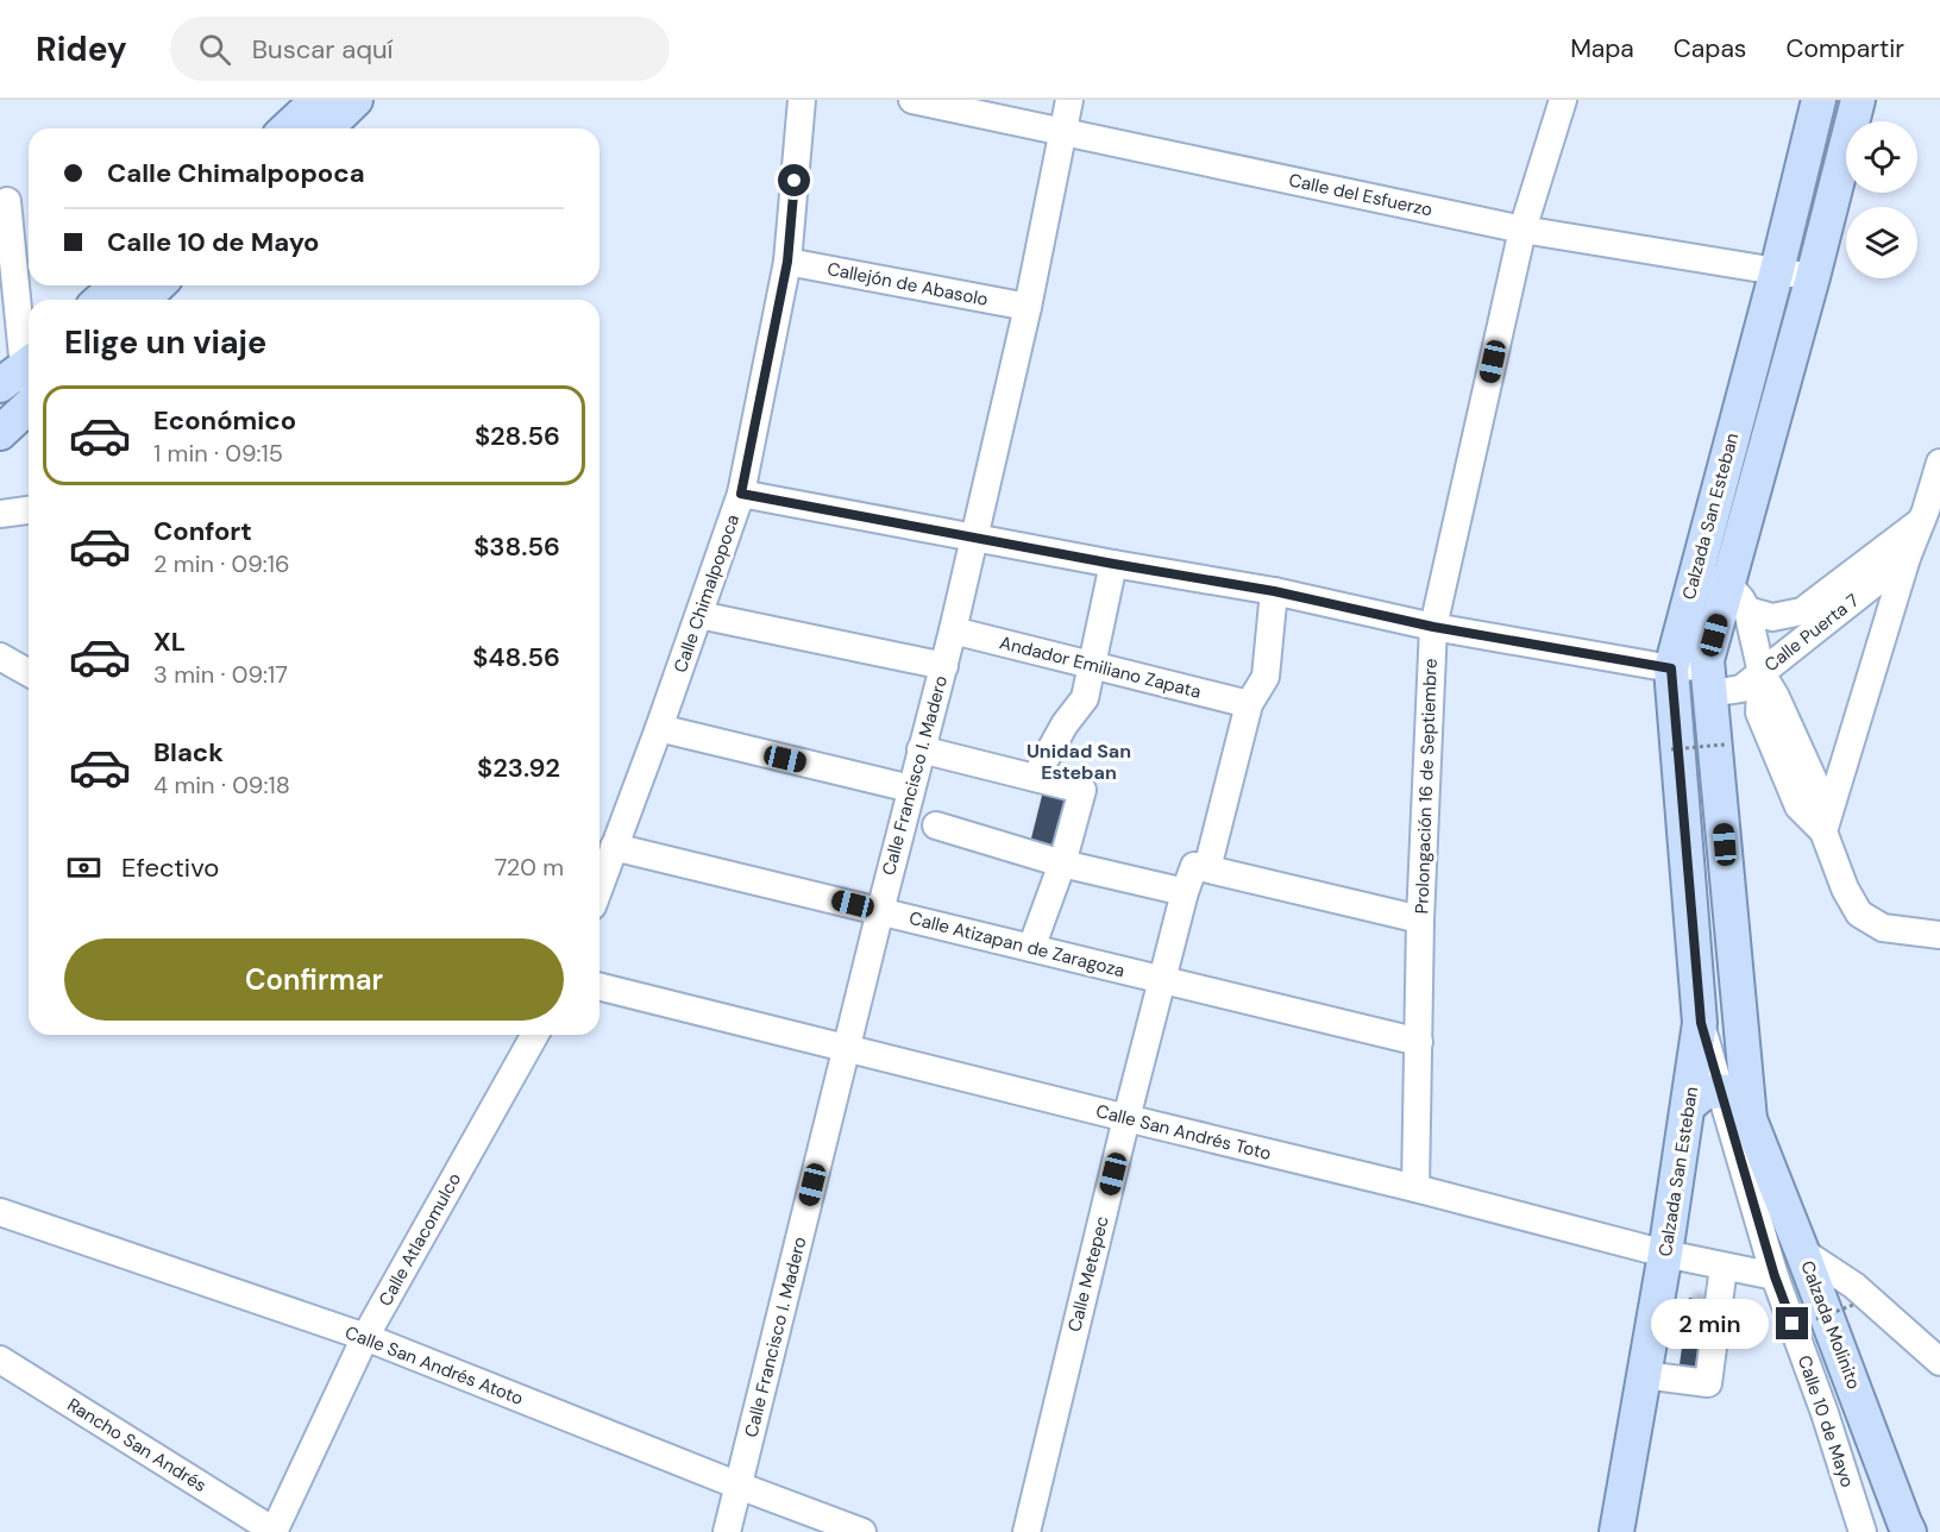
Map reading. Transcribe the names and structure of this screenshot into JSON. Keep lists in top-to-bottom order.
{
  "streets": {
    "main road": ["Calzada San Esteban", "Calzada Molinito"],
    "street": [
      "Calle del Esfuerzo",
      "Callejón de Abasolo",
      "Calle Chimalpopoca",
      "Calle Puerta 7",
      "Andador Emiliano Zapata",
      "Calle Francisco I. Madero",
      "Prolongación 16 de Septiembre",
      "Calle Atizapan de Zaragoza",
      "Calle San Andrés Toto",
      "Calle Atlacomulco",
      "Calle Metepec",
      "Calle San Andrés Atoto",
      "Calle 10 de Mayo",
      "Rancho San Andrés"
    ]
  },
  "crossings": [
    ["Calle del Esfuerzo", "Calzada San Esteban"],
    ["Calle del Esfuerzo", "Calle Francisco I. Madero"],
    ["Calle del Esfuerzo", "Prolongación 16 de Septiembre"],
    ["Callejón de Abasolo", "Calle Chimalpopoca"],
    ["Callejón de Abasolo", "Calle Francisco I. Madero"],
    ["Calzada San Esteban", "Calle Puerta 7"],
    ["Calzada San Esteban", "Calle San Andrés Toto"],
    ["Calzada San Esteban", "Calzada Molinito"],
    ["Calzada San Esteban", "Calle 10 de Mayo"],
    ["Calle Chimalpopoca", "Calle Puerta 7"],
    ["Calle Chimalpopoca", "Calle Atizapan de Zaragoza"],
    ["Calle Puerta 7", "Calle Francisco I. Madero"],
    ["Calle Puerta 7", "Prolongación 16 de Septiembre"],
    ["Andador Emiliano Zapata", "Calle Francisco I. Madero"],
    ["Calle Francisco I. Madero", "Calle Atizapan de Zaragoza"],
    ["Calle Francisco I. Madero", "Calle San Andrés Toto"],
    ["Calle Francisco I. Madero", "Calle San Andrés Atoto"],
    ["Prolongación 16 de Septiembre", "Calle Atizapan de Zaragoza"],
    ["Prolongación 16 de Septiembre", "Calle San Andrés Toto"],
    ["Calle Atizapan de Zaragoza", "Calle Metepec"],
    ["Calle San Andrés Toto", "Calle Metepec"],
    ["Calle San Andrés Toto", "Calle 10 de Mayo"],
    ["Calle Atlacomulco", "Calle San Andrés Atoto"],
    ["Calle Atlacomulco", "Rancho San Andrés"]
  ],
  "districts": ["Unidad San Esteban"],
  "page": {
    "header": "Ridey",
    "search": "Buscar aquí",
    "nav": ["Mapa", "Capas", "Compartir"],
    "banner": ["Calle Chimalpopoca", "Calle 10 de Mayo"],
    "heading": "Elige un viaje",
    "list": [
      {
        "name": "Económico",
        "note": "1 min · 09:15",
        "value": "$28.56"
      },
      {
        "name": "Confort",
        "note": "2 min · 09:16",
        "value": "$38.56"
      },
      {
        "name": "XL",
        "note": "3 min · 09:17",
        "value": "$48.56"
      },
      {
        "name": "Black",
        "note": "4 min · 09:18",
        "value": "$23.92"
      }
    ],
    "pay": ["Efectivo", "720 m"],
    "buttons": "Confirmar",
    "bubble": "2 min"
  }
}
